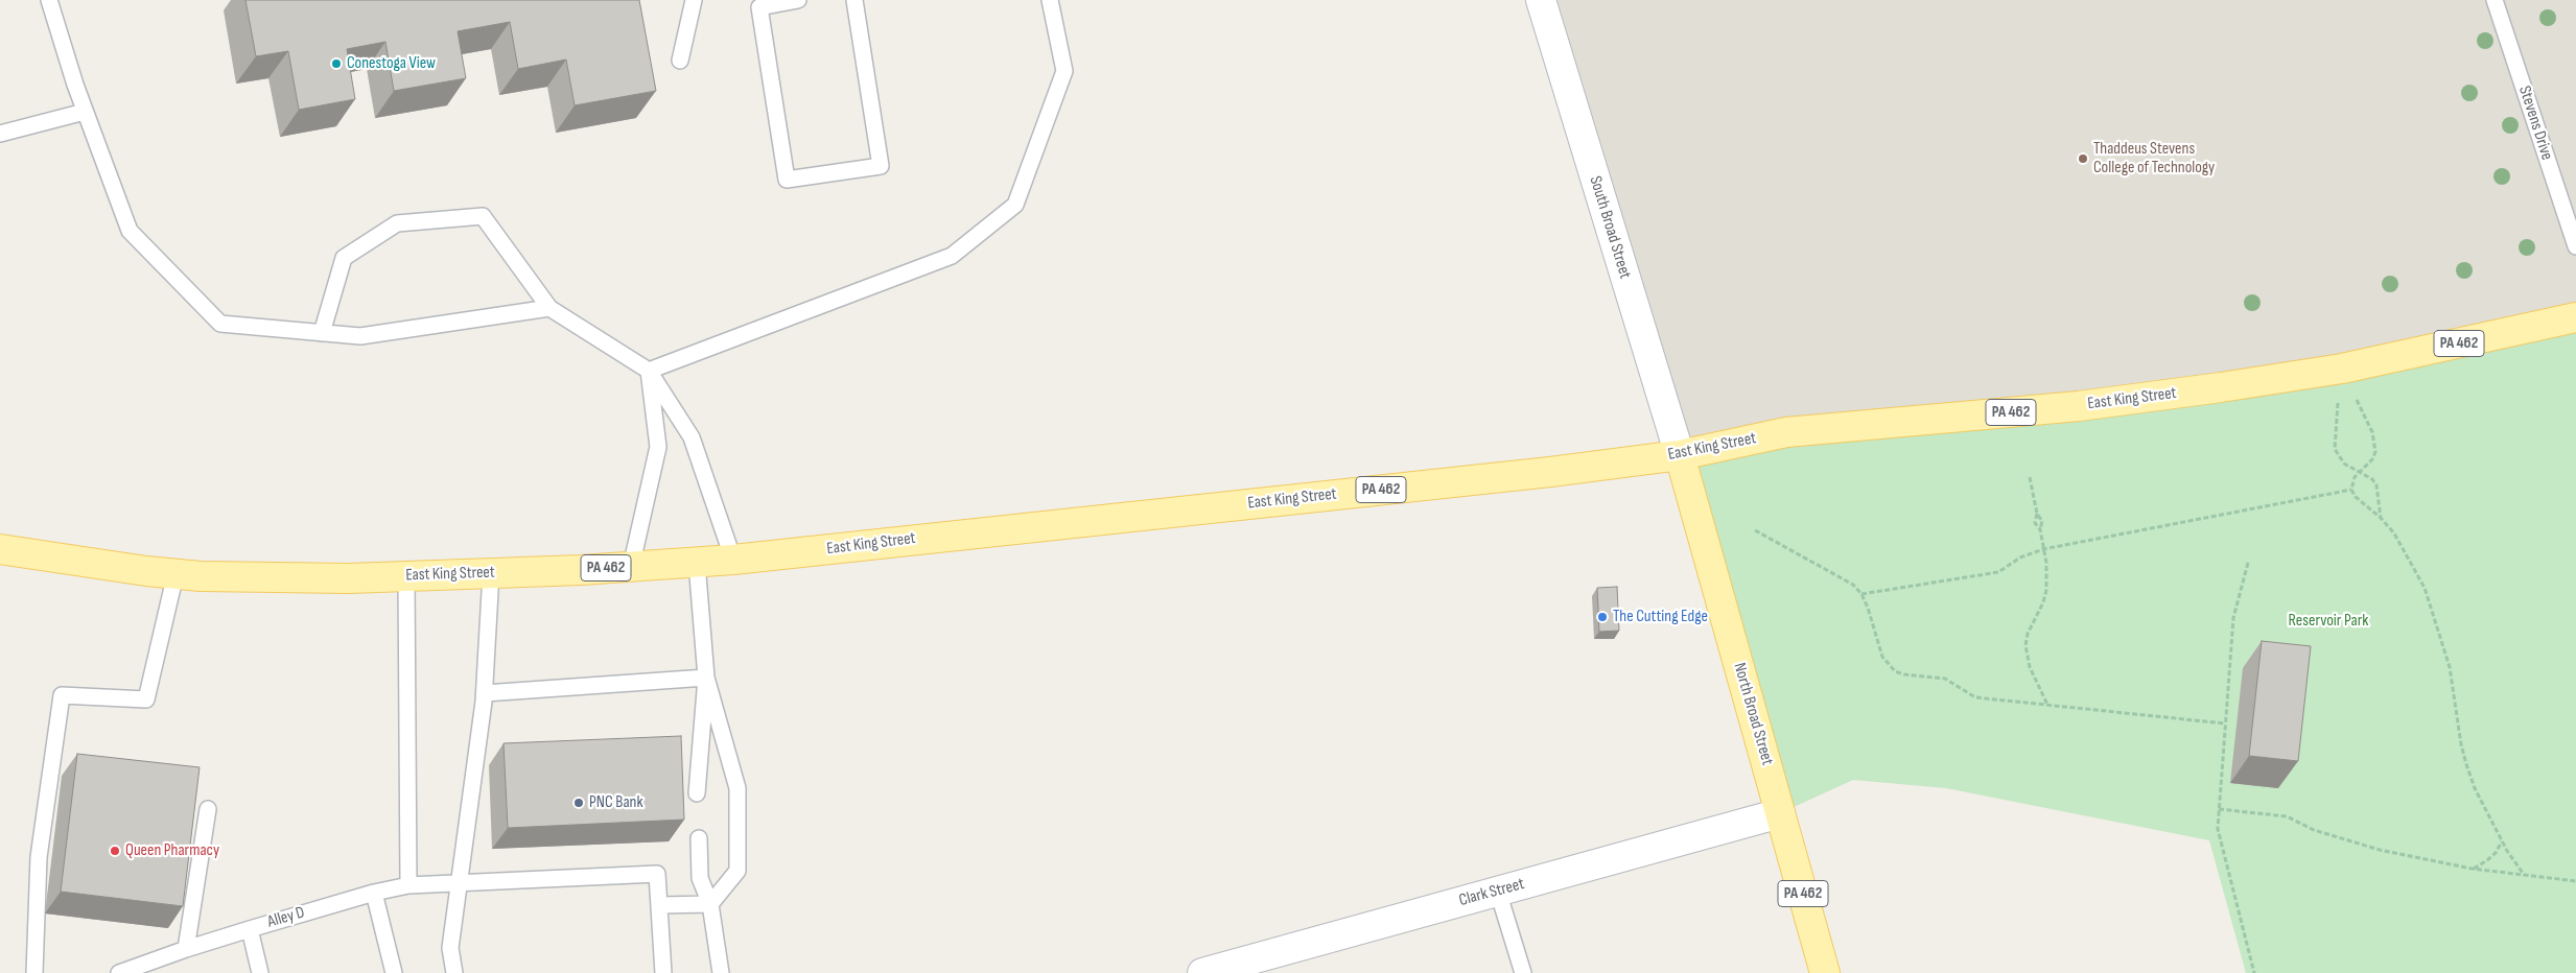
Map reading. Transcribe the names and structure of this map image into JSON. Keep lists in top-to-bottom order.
{
  "streets": {
    "main road": ["PA 462", "East King Street", "North Broad Street"],
    "street": ["South Broad Street", "Clark Street"],
    "lane": ["Stevens Drive", "Alley D"]
  },
  "crossings": [
    ["South Broad Street", "East King Street"],
    ["South Broad Street", "North Broad Street"],
    ["East King Street", "North Broad Street"],
    ["North Broad Street", "Clark Street"]
  ],
  "parks": ["Reservoir Park"],
  "places": [
    "Conestoga View",
    "Thaddeus Stevens College of Technology",
    "The Cutting Edge",
    "PNC Bank",
    "Queen Pharmacy"
  ]
}
